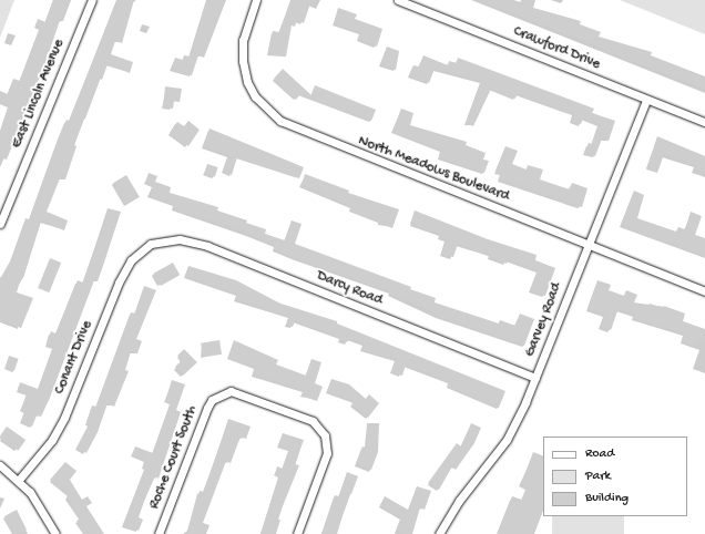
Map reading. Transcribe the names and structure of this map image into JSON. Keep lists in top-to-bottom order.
{
  "streets": {
    "street": [
      "Crawford Drive",
      "East Lincoln Avenue",
      "North Meadows Boulevard",
      "Darcy Road",
      "Garvey Road",
      "Conant Drive",
      "Roche Court South"
    ]
  },
  "crossings": [
    ["Crawford Drive", "Garvey Road"],
    ["North Meadows Boulevard", "Garvey Road"],
    ["Darcy Road", "Garvey Road"],
    ["Darcy Road", "Conant Drive"]
  ],
  "legend": ["Road", "Park", "Building"]
}
